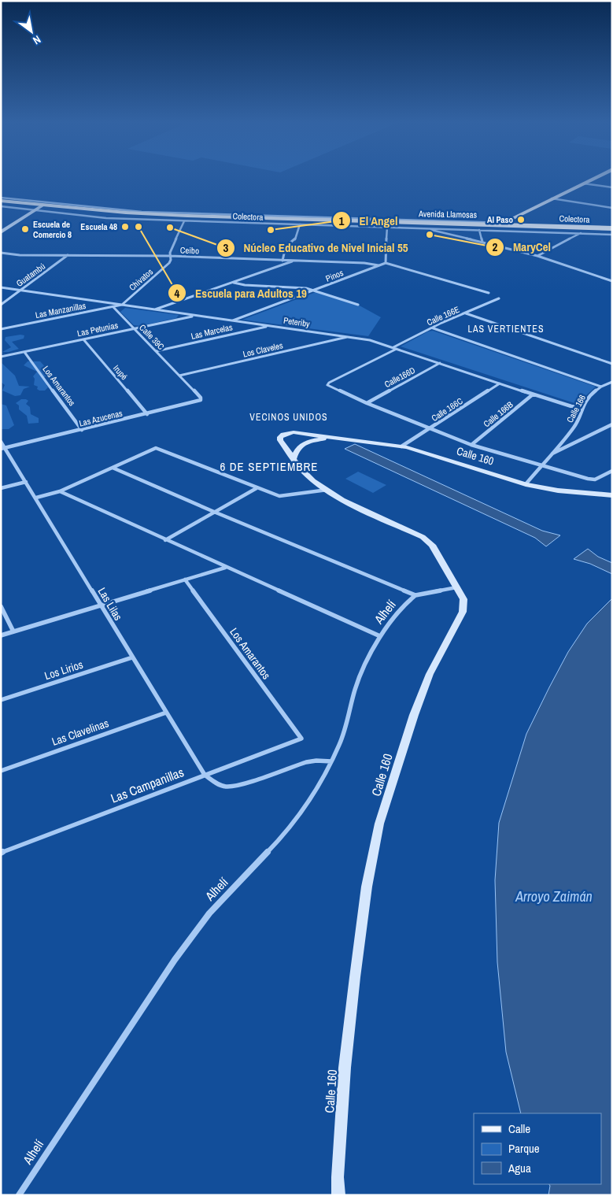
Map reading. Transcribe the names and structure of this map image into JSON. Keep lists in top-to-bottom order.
{
  "streets": {
    "highway": ["Avenida Llamosas"],
    "main road": ["Calle 160"],
    "street": [
      "Colectora",
      "Ceibo",
      "Guatambú",
      "Pinos",
      "Chivatos",
      "Las Manzanillas",
      "Calle 166E",
      "Peteriby",
      "Las Petunias",
      "Las Marcelas",
      "Calle 39C",
      "Los Claveles",
      "Irupé",
      "Calle166D",
      "Los Amarantos",
      "Calle 166",
      "Calle 166C",
      "Calle 166B",
      "Las Azucenas",
      "Las Lilas",
      "Alhelí",
      "Los Lirios",
      "Las Clavelinas",
      "Las Campanillas"
    ]
  },
  "crossings": [
    ["Avenida Llamosas", "Colectora"],
    ["Colectora", "Chivatos"],
    ["Ceibo", "Guatambú"],
    ["Ceibo", "Pinos"],
    ["Ceibo", "Chivatos"],
    ["Guatambú", "Peteriby"],
    ["Pinos", "Peteriby"],
    ["Chivatos", "Las Manzanillas"],
    ["Chivatos", "Peteriby"],
    ["Las Manzanillas", "Peteriby"],
    ["Las Manzanillas", "Calle 39C"],
    ["Calle 166E", "Peteriby"],
    ["Calle 166E", "Calle166D"],
    ["Peteriby", "Las Petunias"],
    ["Peteriby", "Las Marcelas"],
    ["Peteriby", "Los Claveles"],
    ["Peteriby", "Calle166D"],
    ["Peteriby", "Calle 166"],
    ["Peteriby", "Calle 166C"],
    ["Peteriby", "Calle 166B"],
    ["Las Petunias", "Calle 39C"],
    ["Las Petunias", "Irupé"],
    ["Las Petunias", "Los Amarantos"],
    ["Las Marcelas", "Calle 39C"],
    ["Calle 39C", "Los Claveles"],
    ["Calle 39C", "Las Azucenas"],
    ["Irupé", "Las Azucenas"],
    ["Los Amarantos", "Las Azucenas"],
    ["Los Amarantos", "Las Campanillas"],
    ["Calle 166", "Calle 160"],
    ["Calle 166C", "Calle 160"],
    ["Las Azucenas", "Las Lilas"],
    ["Las Lilas", "Los Lirios"],
    ["Las Lilas", "Las Clavelinas"],
    ["Las Lilas", "Las Campanillas"]
  ],
  "districts": ["LAS VERTIENTES", "VECINOS UNIDOS", "6 DE SEPTIEMBRE"],
  "water": ["Arroyo Zaimán"],
  "places": [
    "Al Paso",
    "Escuela 48",
    "Escuela para Adultos 19",
    "Núcleo Educativo de Nivel Inicial 55",
    "Escuela de Comercio 8",
    "El Angel",
    "MaryCel"
  ],
  "legend": ["Calle", "Parque", "Agua"],
  "north": "bottom right"
}
